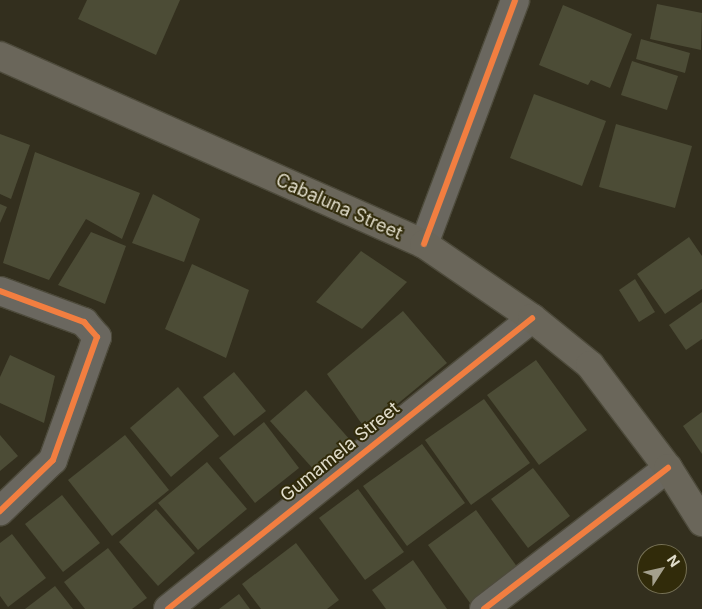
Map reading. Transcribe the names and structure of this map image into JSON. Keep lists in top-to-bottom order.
{
  "streets": {
    "main road": ["Cabaluna Street"],
    "street": ["Gumamela Street"]
  },
  "crossings": [
    ["Cabaluna Street", "Gumamela Street"]
  ],
  "north": "top right"
}
